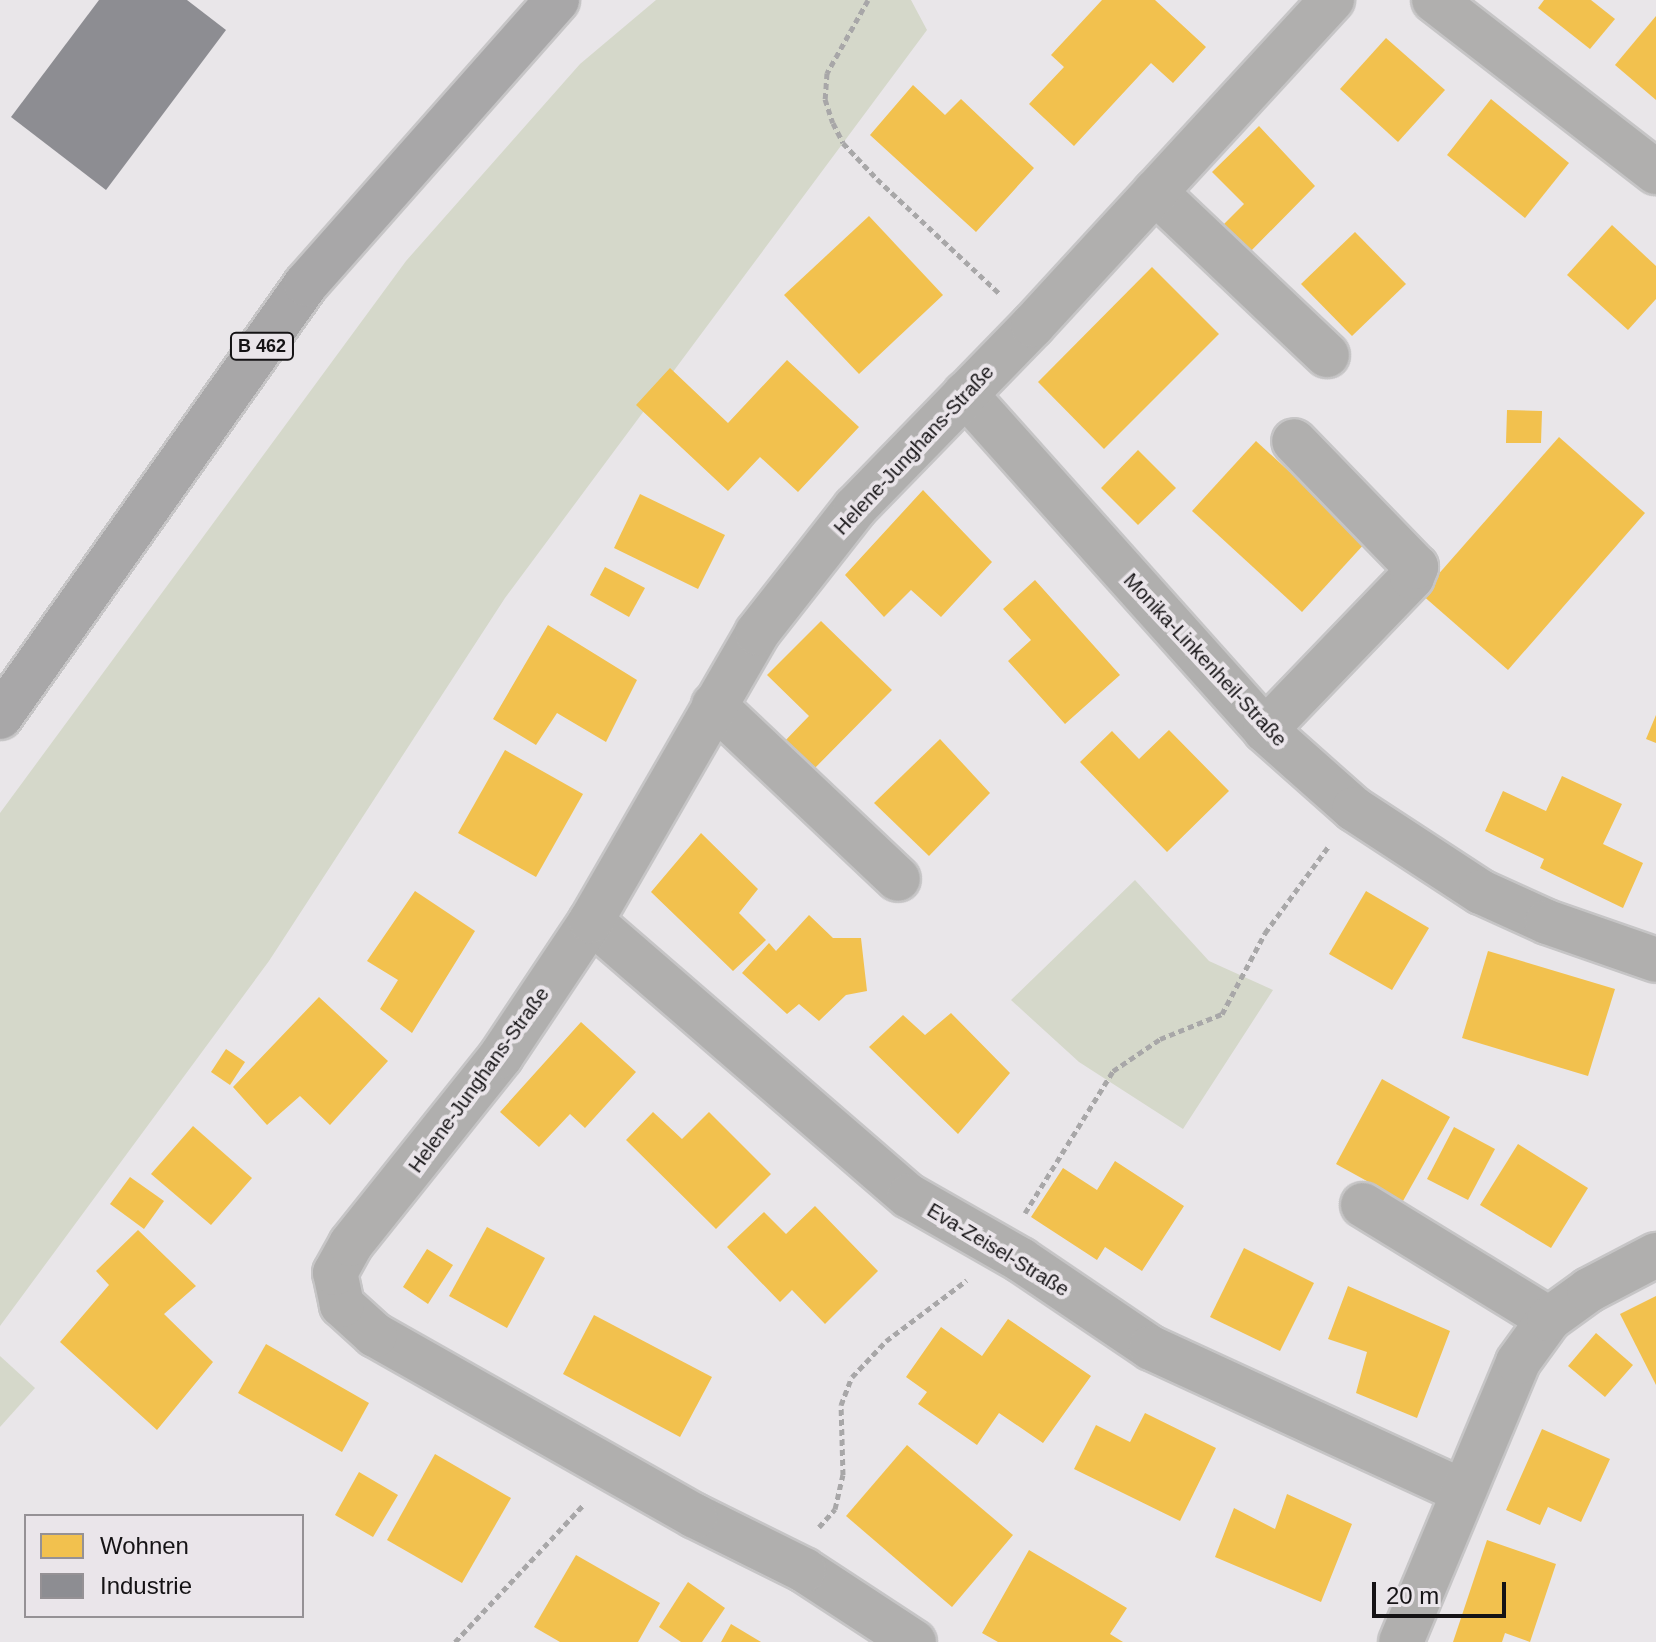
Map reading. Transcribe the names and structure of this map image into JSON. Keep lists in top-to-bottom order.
{
  "streets": {
    "main road": ["B 462"],
    "street": ["Helene-Junghans-Straße", "Monika-Linkenheil-Straße", "Eva-Zeisel-Straße"]
  },
  "crossings": [
    ["Helene-Junghans-Straße", "Monika-Linkenheil-Straße"],
    ["Helene-Junghans-Straße", "Eva-Zeisel-Straße"]
  ],
  "legend": ["Wohnen", "Industrie"],
  "scale_bar": "20 m"
}
